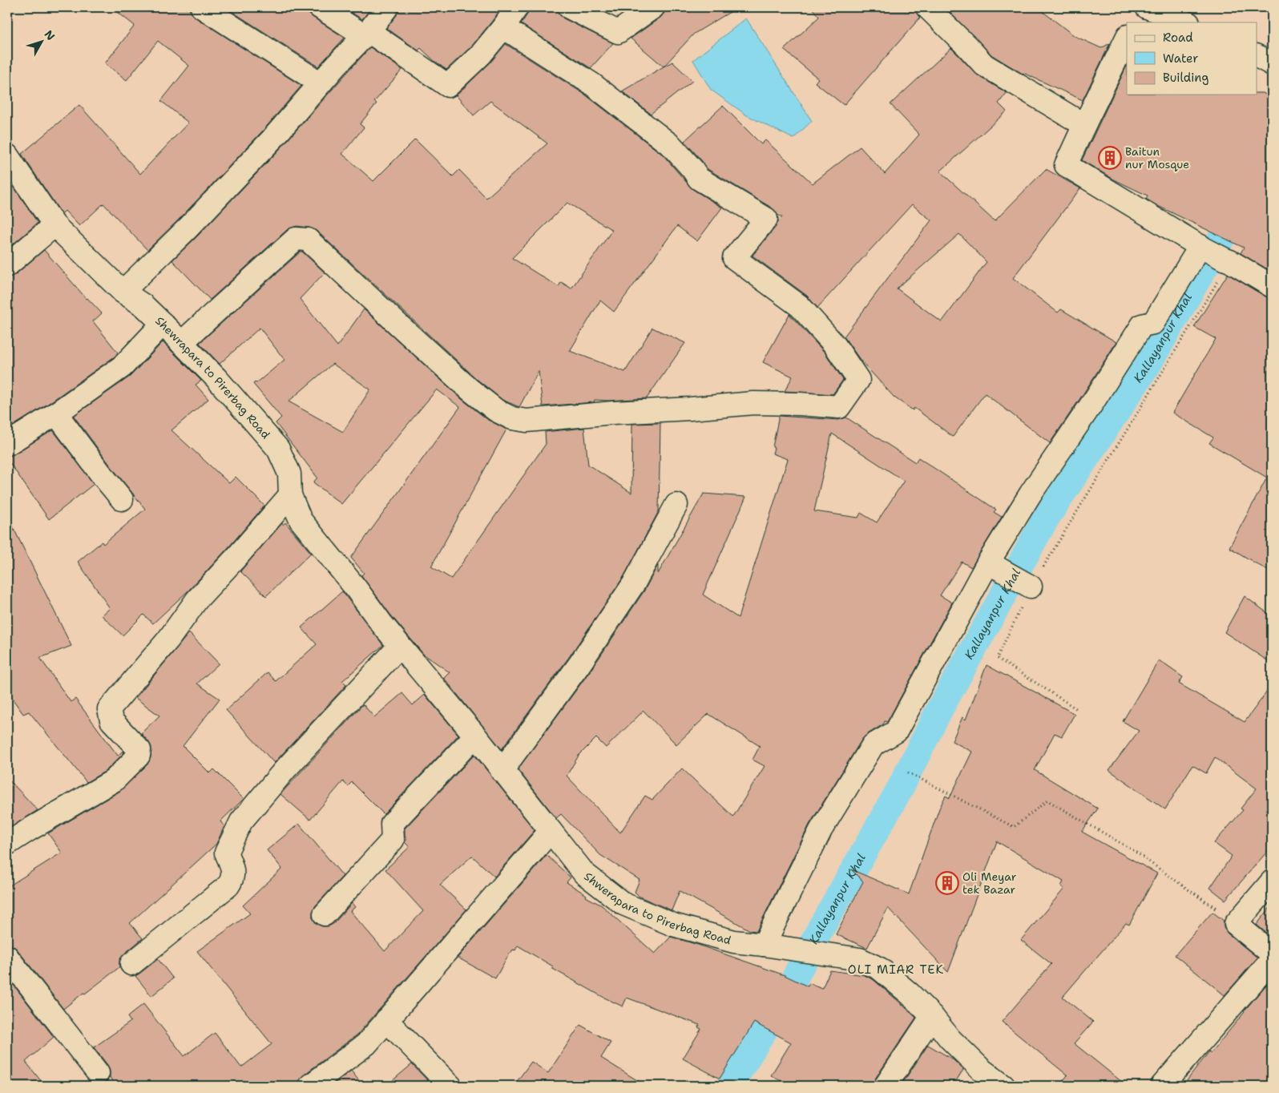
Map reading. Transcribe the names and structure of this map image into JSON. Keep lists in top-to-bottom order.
{
  "streets": {
    "street": ["Shewrapara to Pirerbag Road", "Shwerapara to Pirerbag Road"]
  },
  "crossings": [
    ["Shewrapara to Pirerbag Road", "Shwerapara to Pirerbag Road"]
  ],
  "districts": ["OLI MIAR TEK"],
  "water": ["Kallayanpur Khal"],
  "places": {
    "building": ["Baitun nur Mosque", "Oli Meyar tek Bazar"]
  },
  "legend": ["Road", "Water", "Building"],
  "north": "top right"
}
